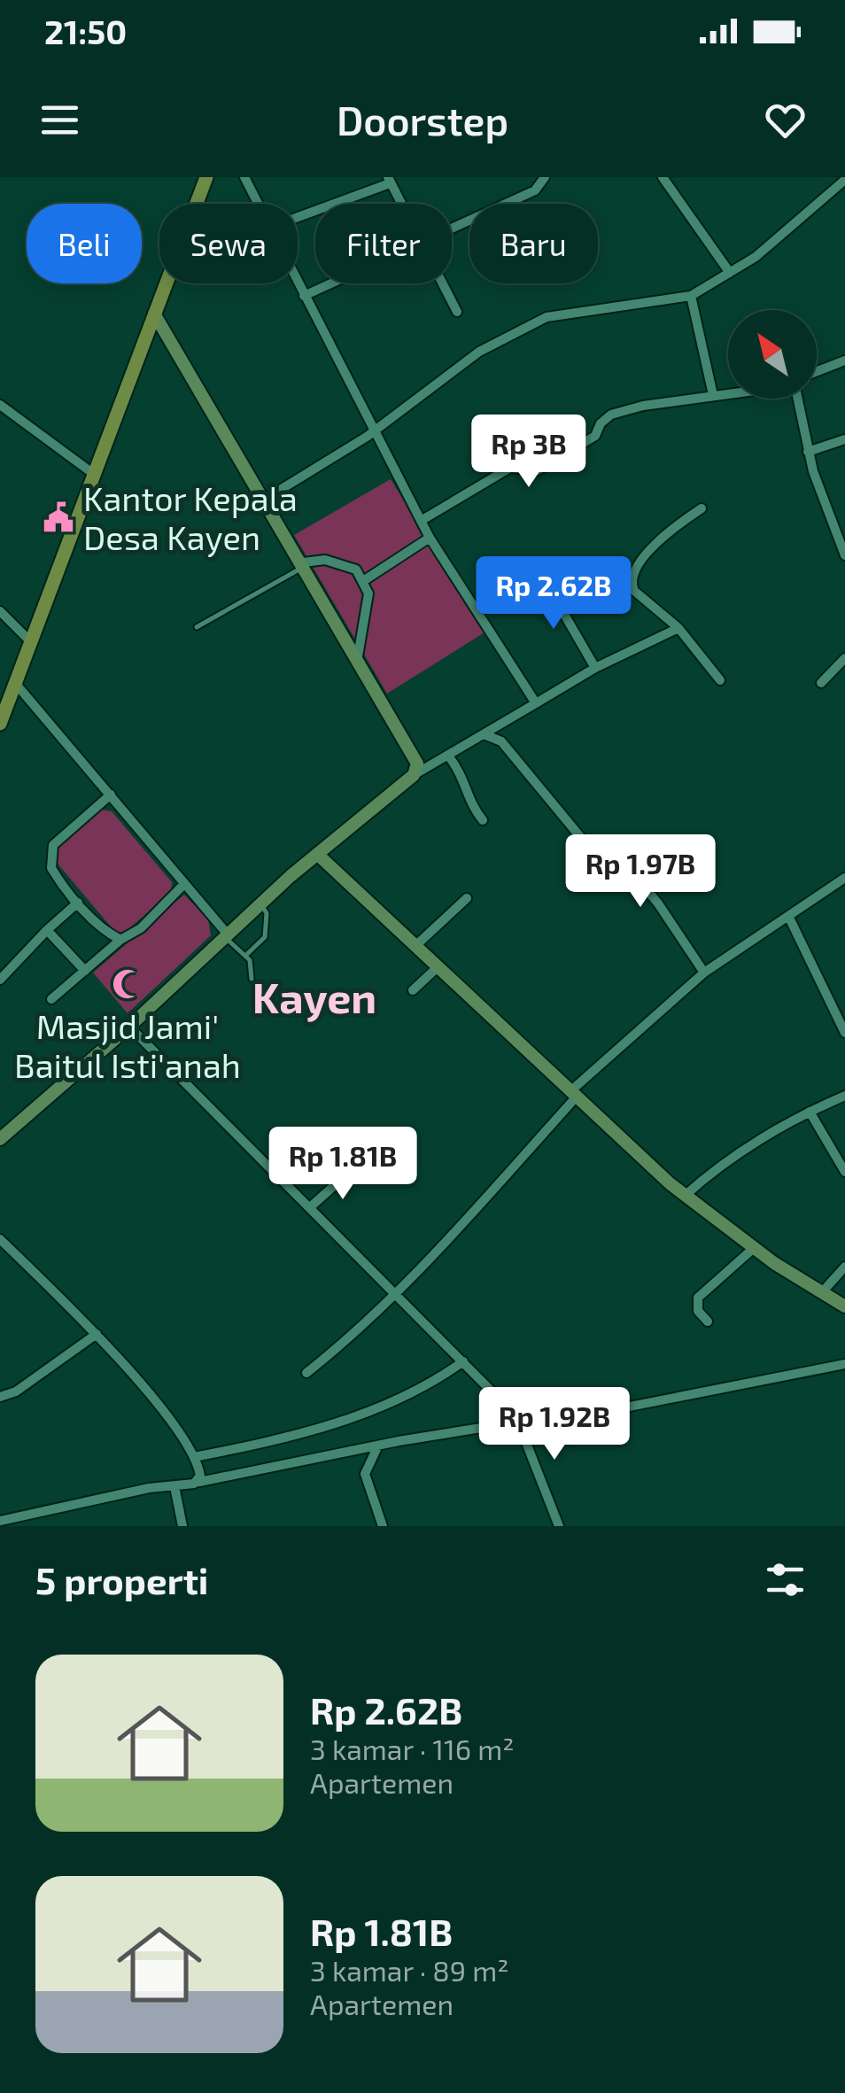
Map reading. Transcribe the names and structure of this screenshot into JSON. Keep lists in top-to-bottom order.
{
  "districts": ["Kayen"],
  "places": {
    "public building": ["Kantor Kepala Desa Kayen"],
    "mosque": ["Masjid Jami' Baitul Isti'anah"]
  },
  "north": "top left",
  "page": {
    "status": "21:50",
    "header": "Doorstep",
    "chip": [
      "Beli",
      "Sewa",
      "Filter",
      "Baru"
    ],
    "price": [
      "Rp 3B",
      "Rp 2.62B",
      "Rp 1.97B",
      "Rp 1.81B",
      "Rp 1.92B"
    ],
    "heading": "5 properti",
    "list": [
      {
        "name": "Rp 2.62B",
        "note": "3 kamar · 116 m² · Apartemen"
      },
      {
        "name": "Rp 1.81B",
        "note": "3 kamar · 89 m² · Apartemen"
      }
    ]
  }
}
